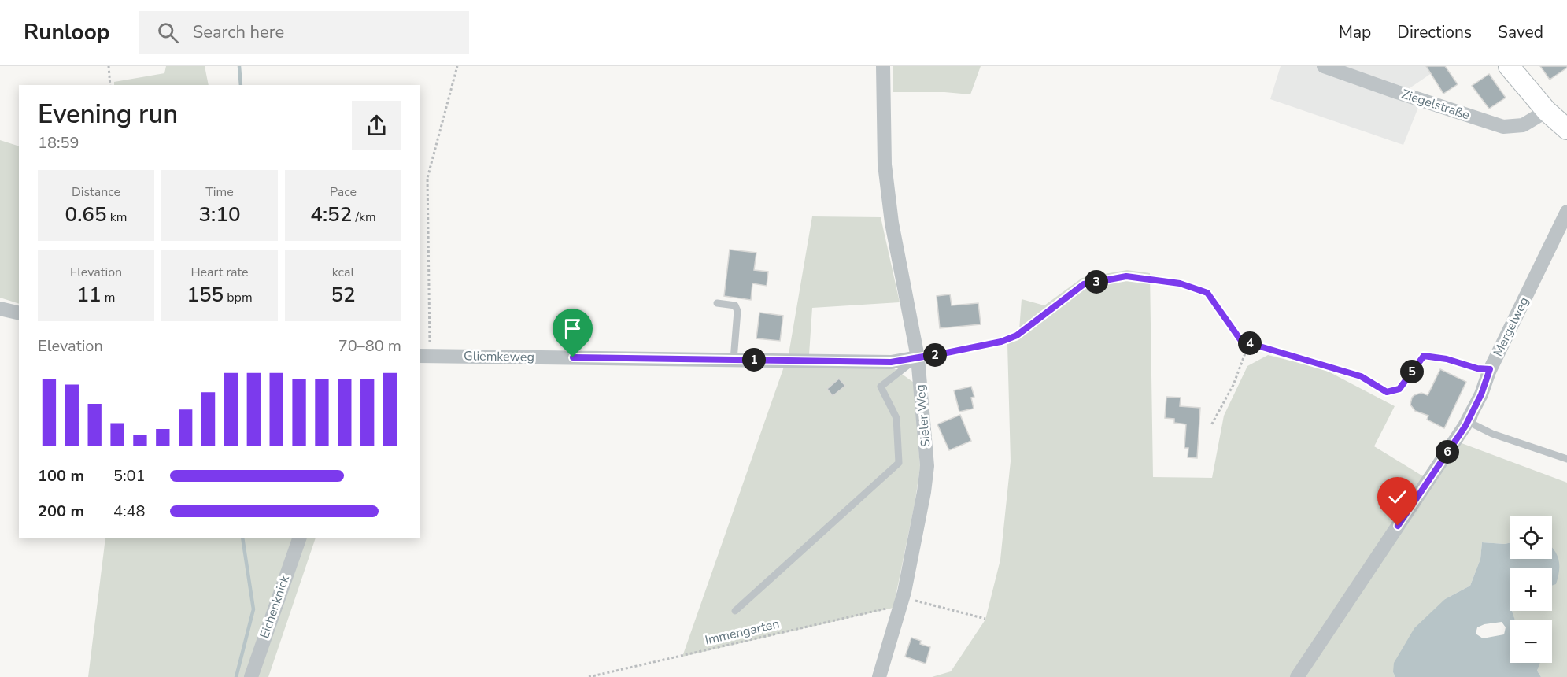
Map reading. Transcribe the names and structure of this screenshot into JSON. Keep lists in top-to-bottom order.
{
  "streets": {
    "street": [
      "Ziegelstraße",
      "Mergelweg",
      "Gliemkeweg",
      "Sieler Weg",
      "Eichenknick"
    ],
    "path": ["Immengarten"]
  },
  "crossings": [
    ["Gliemkeweg", "Sieler Weg"],
    ["Sieler Weg", "Immengarten"]
  ],
  "page": {
    "header": "Runloop",
    "search": "Search here",
    "nav": ["Map", "Directions", "Saved"],
    "heading": ["Evening run", "18:59"],
    "stats": [
      ["Distance", "0.65 km"],
      ["Time", "3:10"],
      ["Pace", "4:52 /km"],
      ["Elevation", "11 m"],
      ["Heart rate", "155 bpm"],
      ["kcal", "52"]
    ],
    "pins": [
      "3",
      "4",
      "2",
      "1",
      "5",
      "6"
    ],
    "chart": ["Elevation", "70–80 m"],
    "list": [
      {
        "name": "100 m",
        "note": "5:01"
      },
      {
        "name": "200 m",
        "note": "4:48"
      }
    ],
    "map_buttons": ["+", "−"]
  }
}
